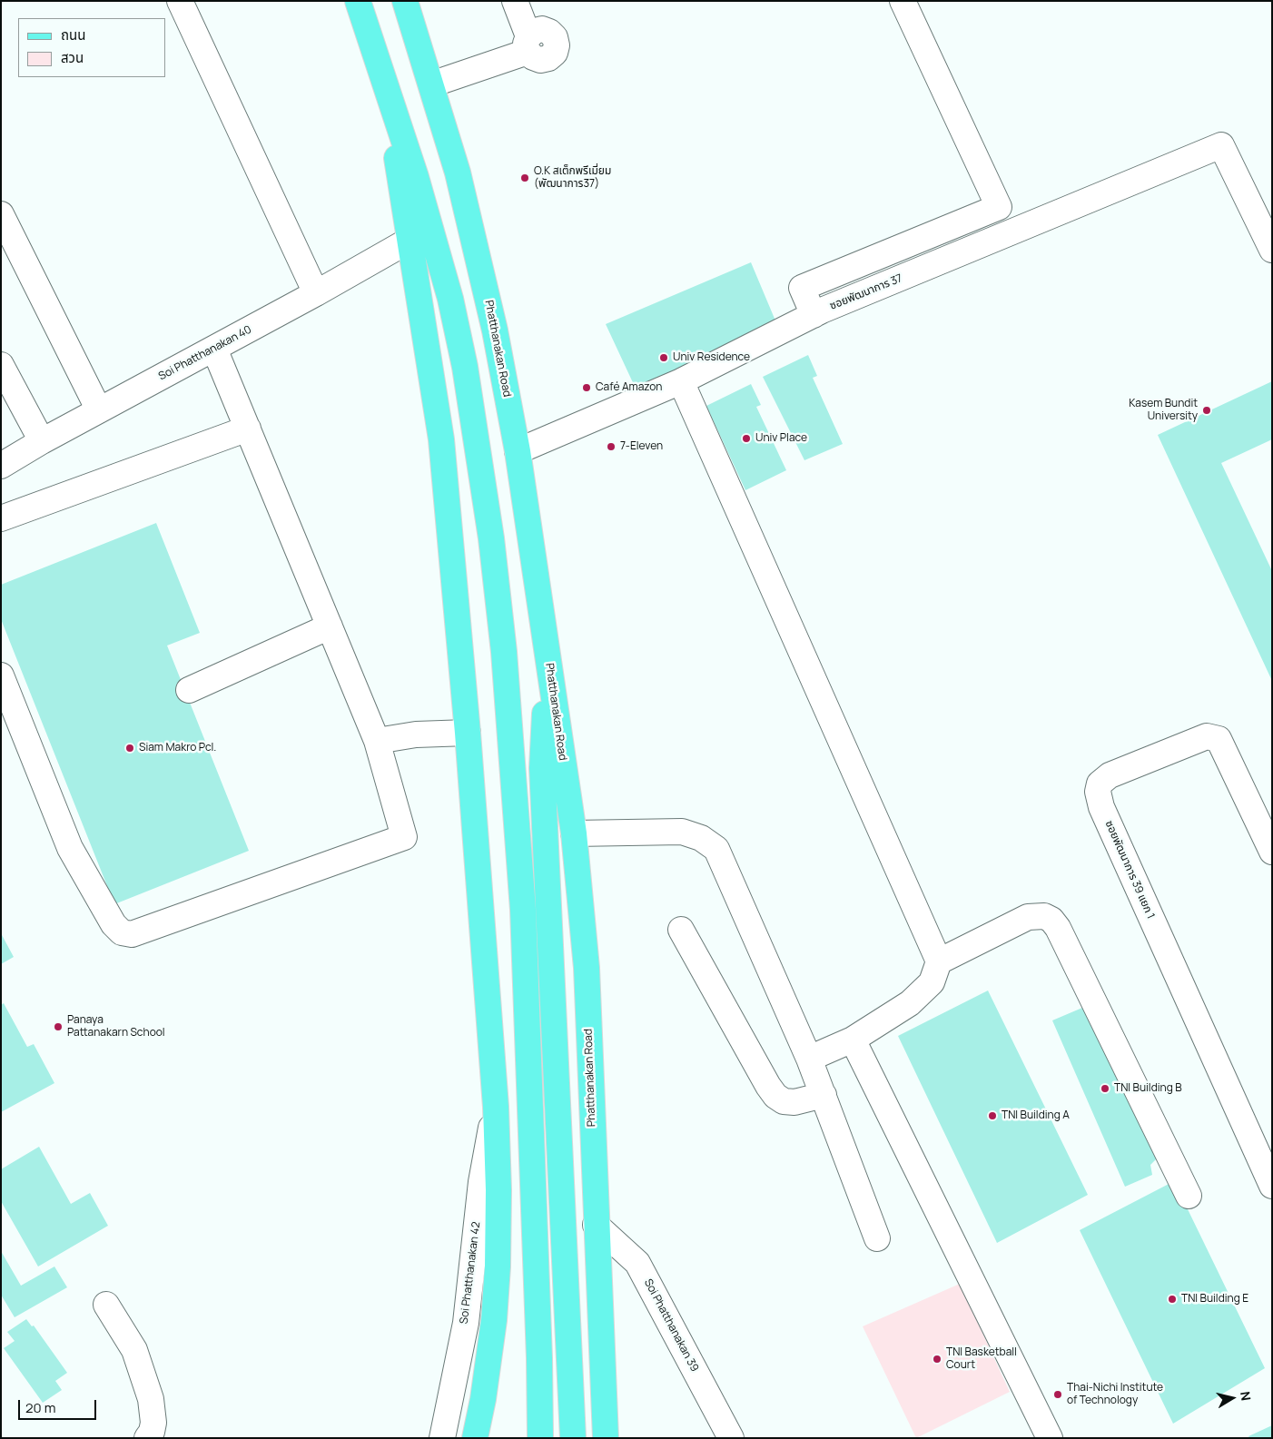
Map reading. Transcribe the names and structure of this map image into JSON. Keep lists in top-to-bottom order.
{
  "streets": {
    "main road": ["Phatthanakan Road"],
    "street": [
      "ซอยพัฒนาการ 37",
      "Soi Phatthanakan 40",
      "ซอยพัฒนาการ 39 แยก 1",
      "Soi Phatthanakan 42",
      "Soi Phatthanakan 39"
    ]
  },
  "crossings": [
    ["ซอยพัฒนาการ 37", "Phatthanakan Road"],
    ["Phatthanakan Road", "Soi Phatthanakan 39"]
  ],
  "places": [
    "O.K สเต็กพรีเมี่ยม (พัฒนาการ37)",
    "Univ Residence",
    "Café Amazon",
    "Kasem Bundit University",
    "Univ Place",
    "7-Eleven",
    "Siam Makro Pcl.",
    "Panaya Pattanakarn School",
    "TNI Building B",
    "TNI Building A",
    "TNI Building E",
    "TNI Basketball Court",
    "Thai-Nichi Institute of Technology"
  ],
  "legend": ["ถนน", "สวน"],
  "scale_bar": "20 m",
  "north": "right"
}
